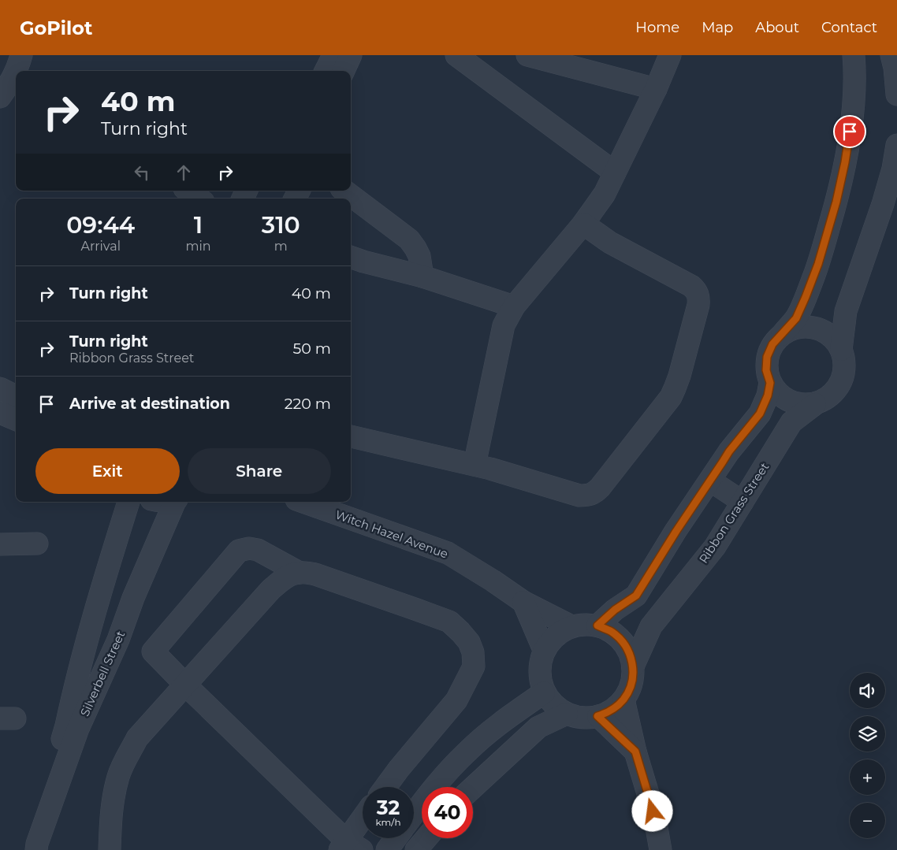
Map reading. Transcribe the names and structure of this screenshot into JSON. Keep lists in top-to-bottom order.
{
  "streets": {
    "street": ["Ribbon Grass Street", "Witch Hazel Avenue", "Silverbell Street"]
  },
  "crossings": [
    ["Ribbon Grass Street", "Witch Hazel Avenue"]
  ],
  "page": {
    "header": "GoPilot",
    "nav": [
      "Home",
      "Map",
      "About",
      "Contact"
    ],
    "turn": ["40 m", "Turn right"],
    "eta": [
      "09:44",
      "Arrival",
      "1",
      "min",
      "310",
      "m"
    ],
    "list": [
      {
        "name": "Turn right",
        "value": "40 m"
      },
      {
        "name": "Turn right",
        "note": "Ribbon Grass Street",
        "value": "50 m"
      },
      {
        "name": "Arrive at destination",
        "value": "220 m"
      }
    ],
    "buttons": ["Exit", "Share"],
    "map_buttons": ["+", "−"],
    "speed": "32 km/h",
    "limit": "40"
  }
}
